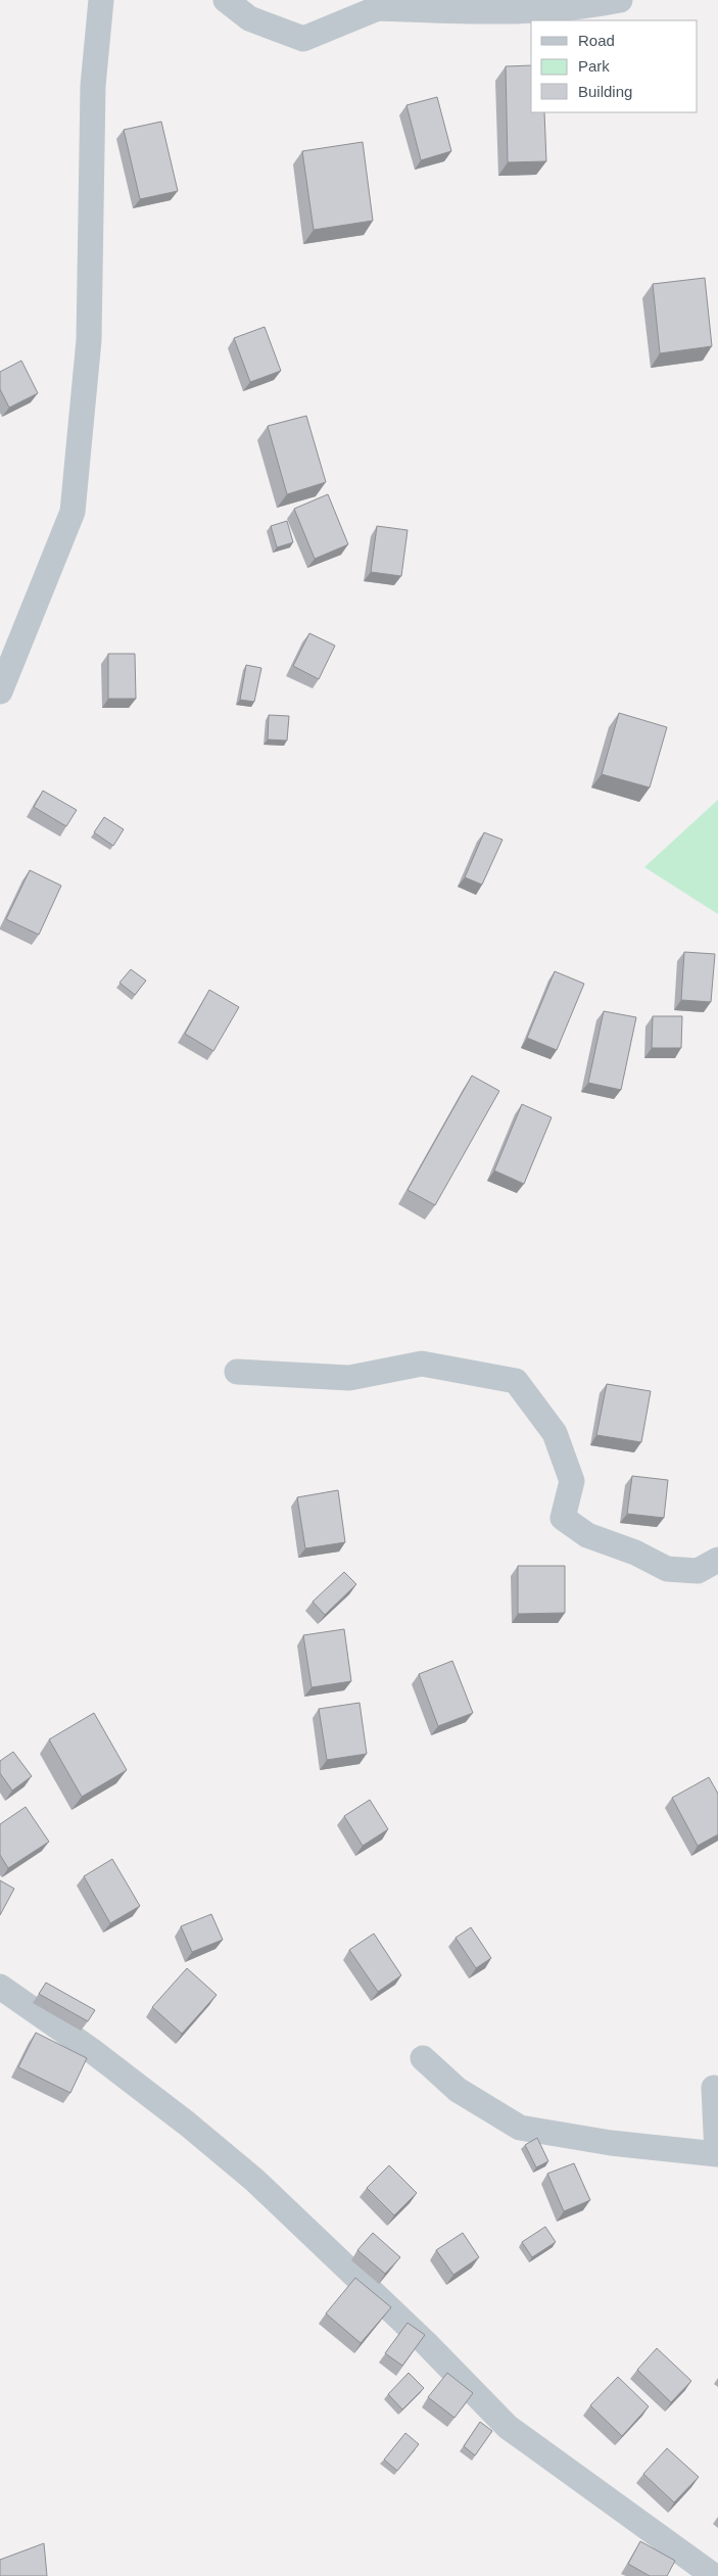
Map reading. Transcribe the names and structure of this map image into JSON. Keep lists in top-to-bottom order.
{
  "legend": ["Road", "Park", "Building"]
}
